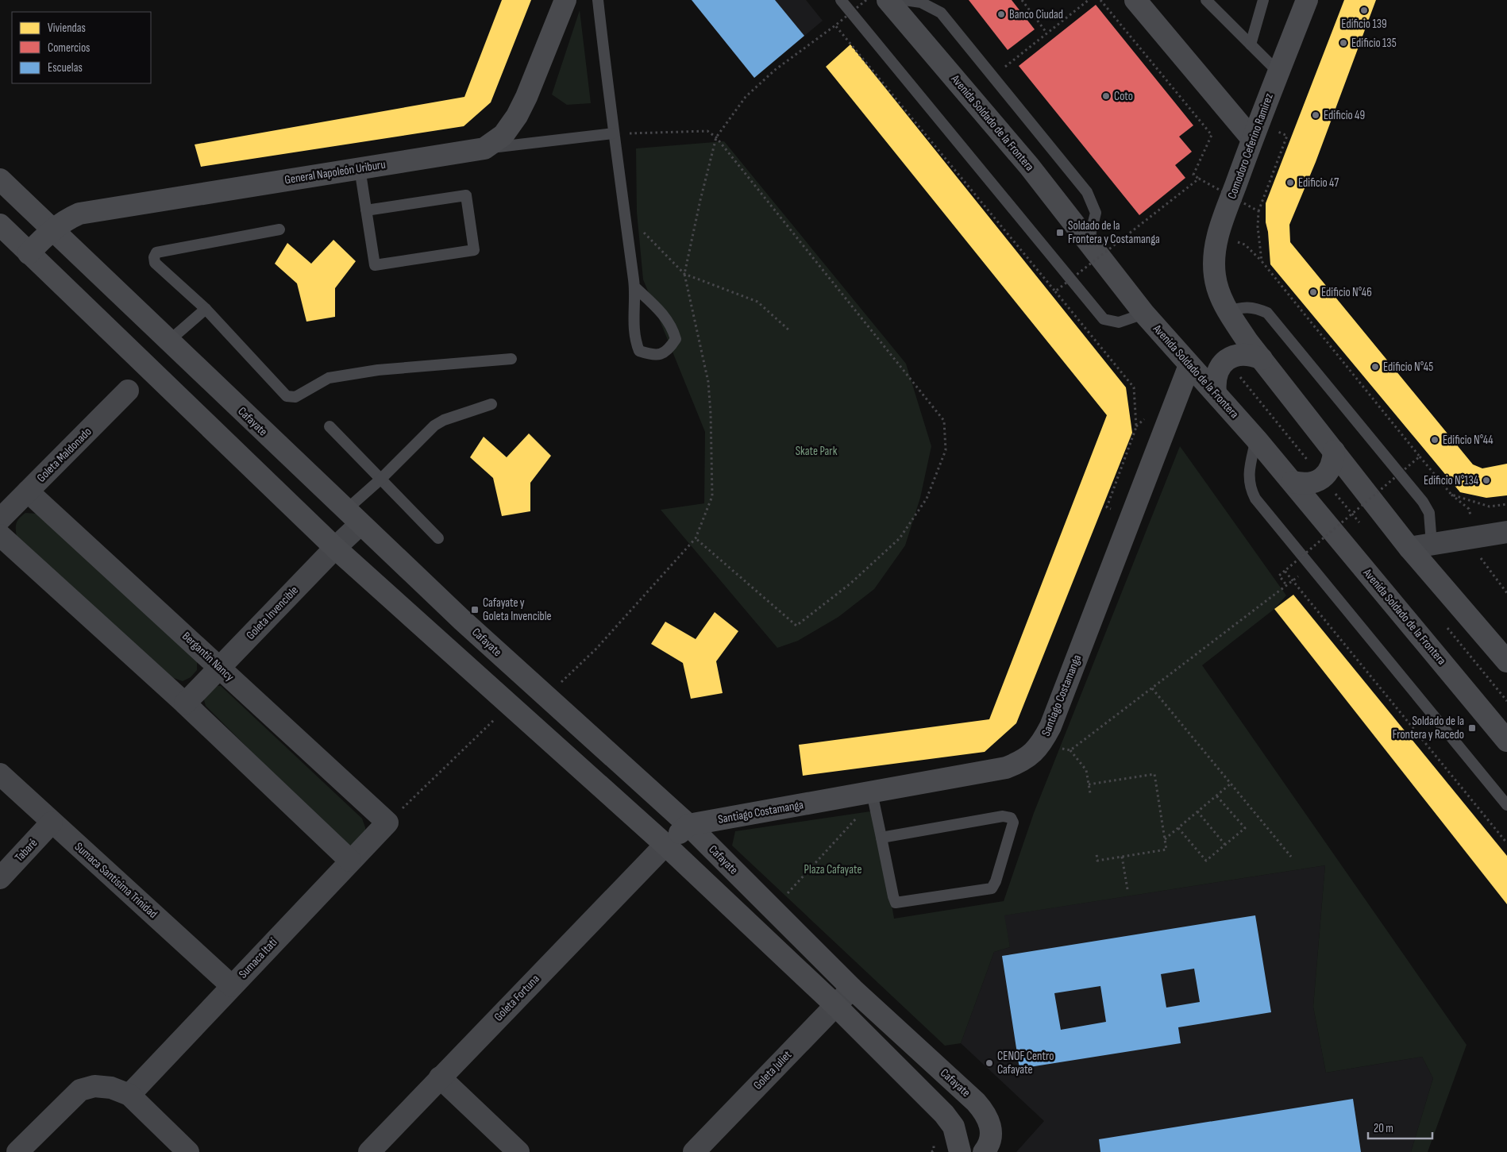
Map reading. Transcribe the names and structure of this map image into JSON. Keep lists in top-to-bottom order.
{
  "streets": {
    "street": [
      "Avenida Soldado de la Frontera",
      "Comodoro Ceferino Ramirez",
      "General Napoleón Uriburu",
      "Cafayate",
      "Goleta Maldonado",
      "Goleta Invencible",
      "Bergantín Nancy",
      "Santiago Costamanga",
      "Tabaré",
      "Sumaca Santísima Trinidad",
      "Sumaca Itatí",
      "Goleta Fortuna",
      "Goleta Juliet"
    ]
  },
  "crossings": [
    ["Avenida Soldado de la Frontera", "Santiago Costamanga"],
    ["General Napoleón Uriburu", "Cafayate"],
    ["Cafayate", "Goleta Invencible"],
    ["Cafayate", "Santiago Costamanga"],
    ["Cafayate", "Goleta Juliet"],
    ["Goleta Maldonado", "Bergantín Nancy"],
    ["Goleta Invencible", "Bergantín Nancy"],
    ["Bergantín Nancy", "Sumaca Itatí"],
    ["Tabaré", "Sumaca Santísima Trinidad"],
    ["Sumaca Santísima Trinidad", "Sumaca Itatí"]
  ],
  "parks": ["Skate Park", "Plaza Cafayate"],
  "places": {
    "other": [
      "Edificio 139",
      "Banco Ciudad",
      "Edificio 135",
      "Coto",
      "Edificio 49",
      "Edificio 47",
      "Edificio N°46",
      "Edificio N°45",
      "Edificio N°44",
      "Edificio N°134",
      "CENOF Centro Cafayate"
    ],
    "transit": ["Soldado de la Frontera y Costamanga", "Cafayate y Goleta Invencible", "Soldado de la Frontera y Racedo"]
  },
  "legend": ["Viviendas", "Comercios", "Escuelas"],
  "scale_bar": "20 m"
}
